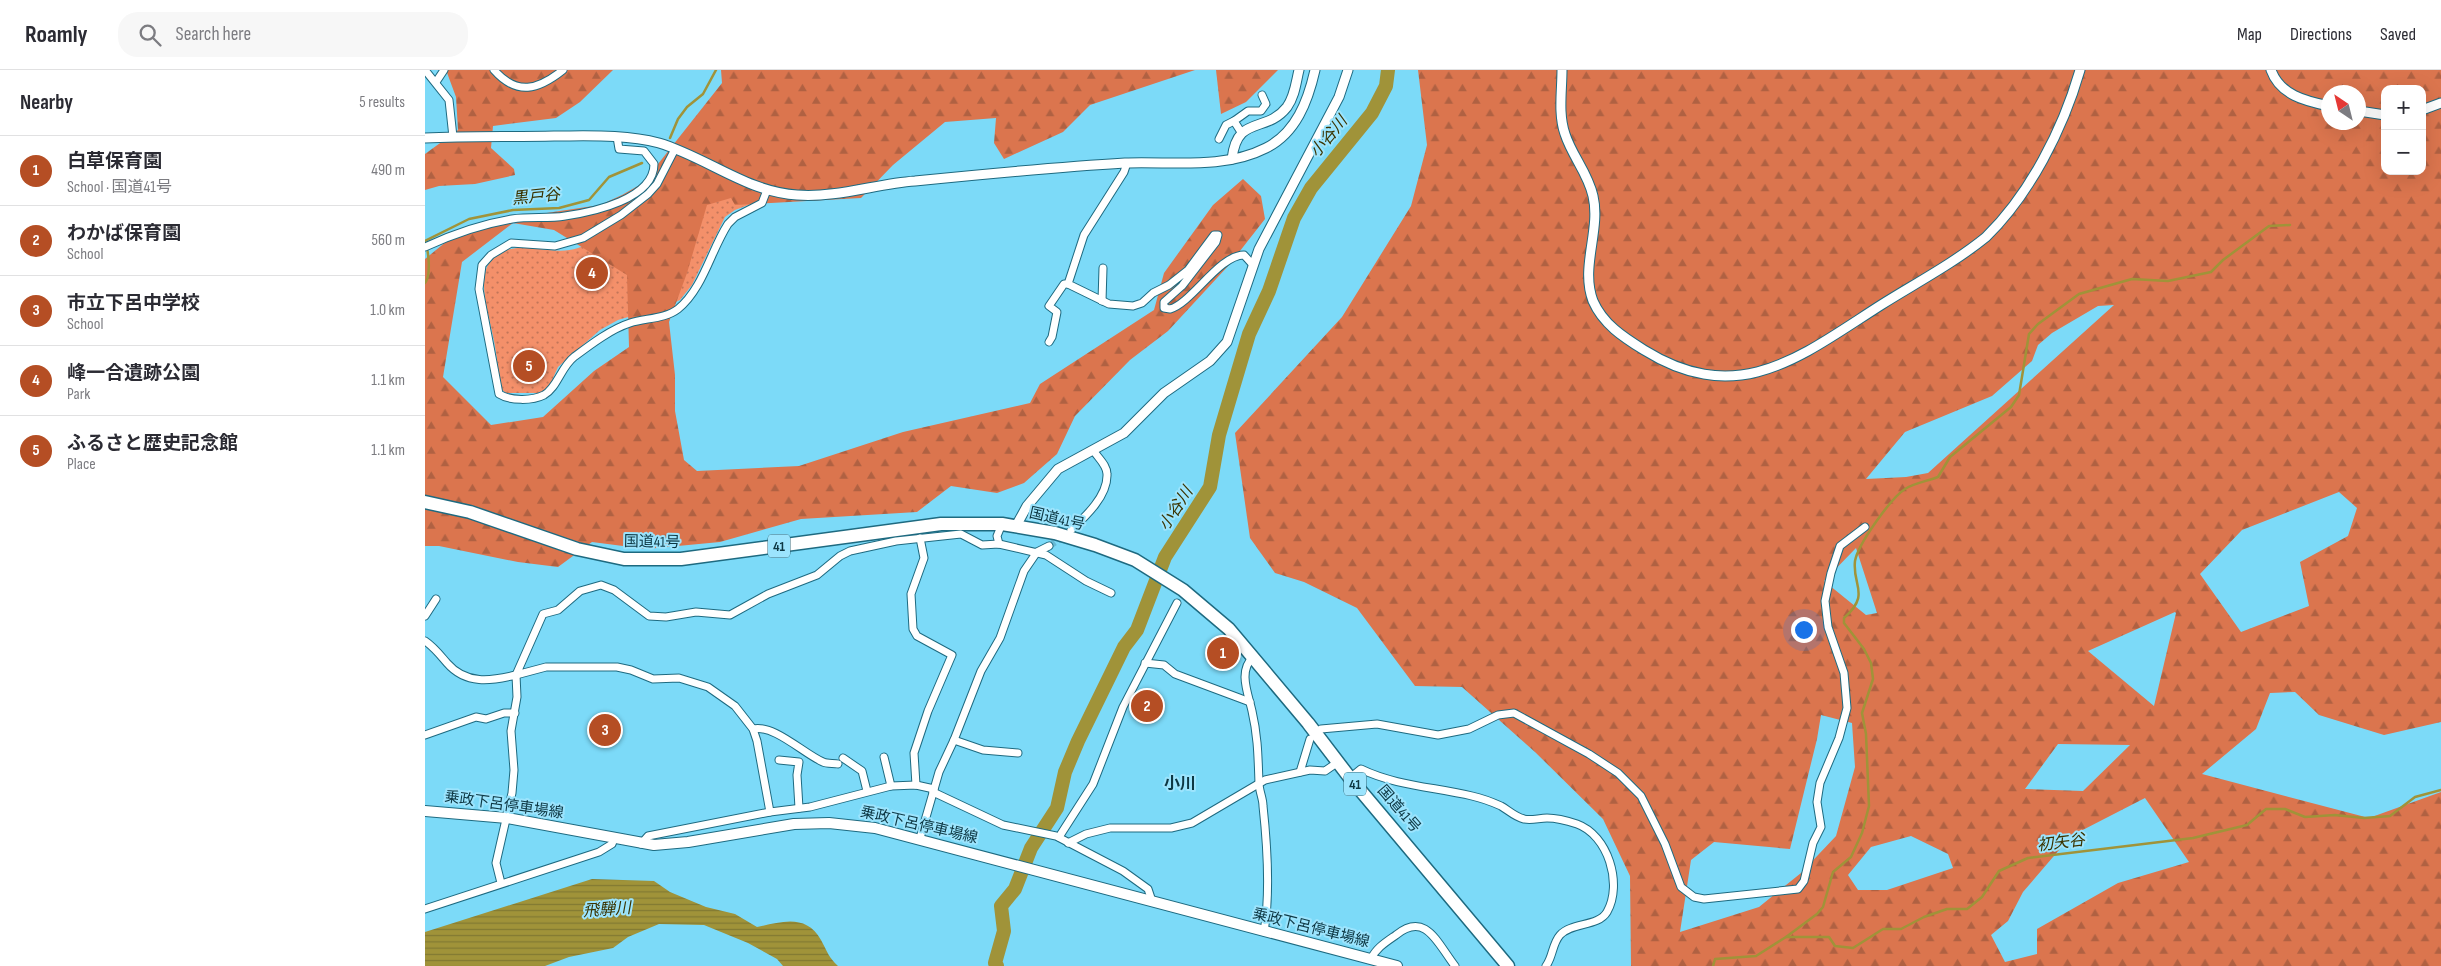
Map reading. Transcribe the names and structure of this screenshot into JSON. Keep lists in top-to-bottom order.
{
  "streets": {
    "highway": ["国道41号", "41"],
    "main road": ["乗政下呂停車場線"]
  },
  "districts": ["小川"],
  "water": [
    "小谷川",
    "黒戸谷",
    "初矢谷",
    "飛騨川"
  ],
  "north": "top left",
  "page": {
    "header": "Roamly",
    "search": "Search here",
    "nav": ["Map", "Directions", "Saved"],
    "heading": ["Nearby", "5 results"],
    "map_buttons": ["+", "−"],
    "list": [
      {
        "mark": "1",
        "name": "白草保育園",
        "note": "School · 国道41号",
        "value": "490 m"
      },
      {
        "mark": "2",
        "name": "わかば保育園",
        "note": "School",
        "value": "560 m"
      },
      {
        "mark": "3",
        "name": "市立下呂中学校",
        "note": "School",
        "value": "1.0 km"
      },
      {
        "mark": "4",
        "name": "峰一合遺跡公園",
        "note": "Park",
        "value": "1.1 km"
      },
      {
        "mark": "5",
        "name": "ふるさと歴史記念館",
        "note": "Place",
        "value": "1.1 km"
      }
    ],
    "pins": [
      "4",
      "5",
      "1",
      "2",
      "3"
    ]
  }
}
